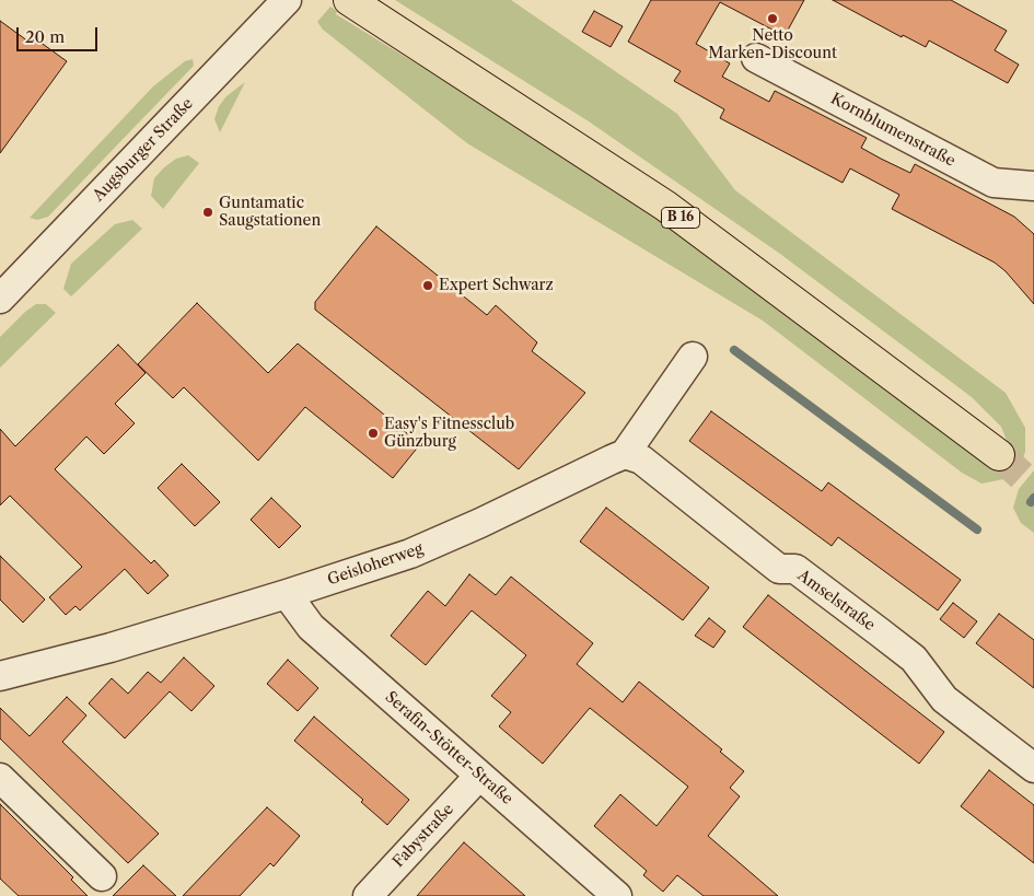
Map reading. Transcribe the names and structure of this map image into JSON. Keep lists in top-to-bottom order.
{
  "streets": {
    "main road": ["B 16"],
    "street": [
      "Kornblumenstraße",
      "Augsburger Straße",
      "Geisloherweg",
      "Amselstraße",
      "Serafin-Stötter-Straße",
      "Fabystraße"
    ]
  },
  "crossings": [
    ["Geisloherweg", "Amselstraße"],
    ["Geisloherweg", "Serafin-Stötter-Straße"],
    ["Serafin-Stötter-Straße", "Fabystraße"]
  ],
  "places": [
    "Netto Marken-Discount",
    "Guntamatic Saugstationen",
    "Expert Schwarz",
    "Easy's Fitnessclub Günzburg"
  ],
  "scale_bar": "20 m"
}
